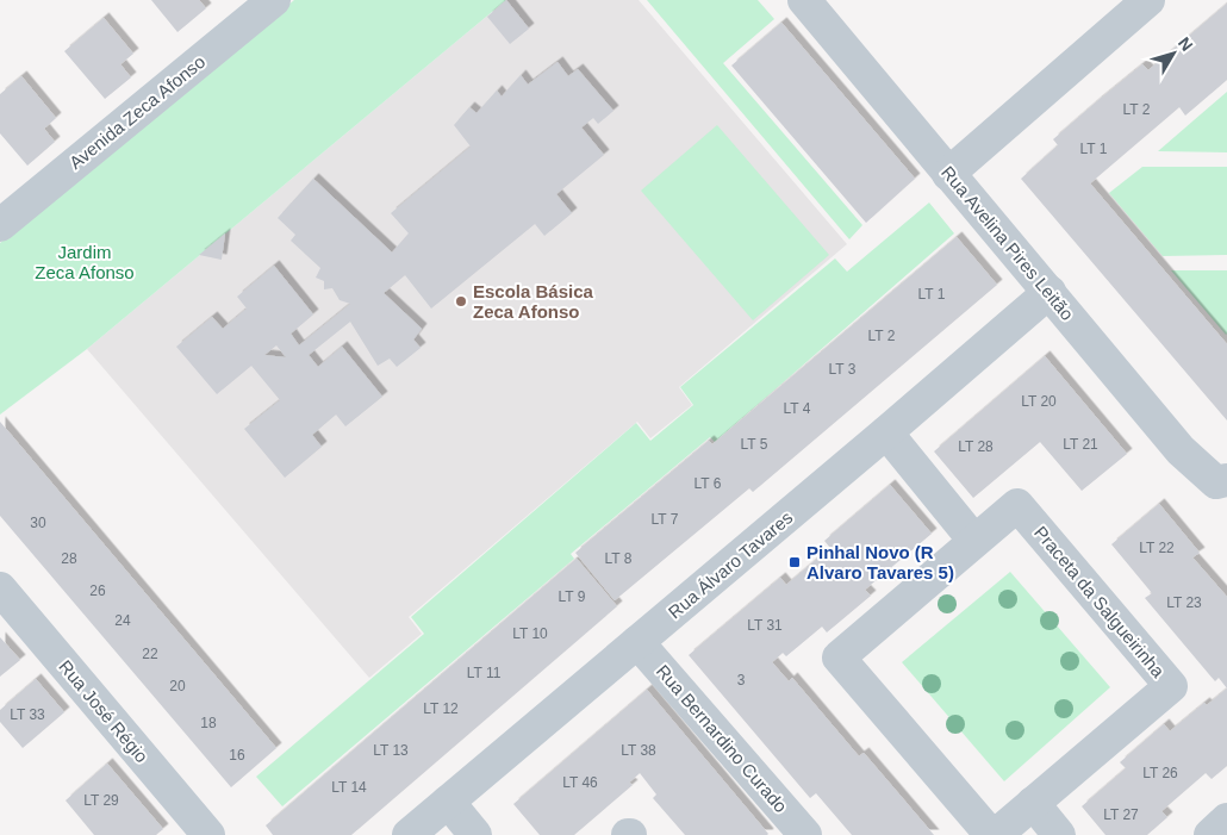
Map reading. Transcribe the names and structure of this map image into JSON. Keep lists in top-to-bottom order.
{
  "streets": {
    "street": [
      "Avenida Zeca Afonso",
      "Rua Avelina Pires Leitão",
      "Rua Álvaro Tavares",
      "Praceta da Salgueirinha",
      "Rua José Régio",
      "Rua Bernardino Curado"
    ]
  },
  "crossings": [
    ["Rua Avelina Pires Leitão", "Rua Álvaro Tavares"],
    ["Rua Álvaro Tavares", "Rua Bernardino Curado"]
  ],
  "parks": ["Jardim Zeca Afonso"],
  "places": {
    "other": ["Escola Básica Zeca Afonso"],
    "transit": ["Pinhal Novo (R Alvaro Tavares 5)"]
  },
  "house_numbers": [
    "LT 2",
    "LT 1",
    "LT 1",
    "LT 2",
    "LT 3",
    "LT 20",
    "LT 4",
    "LT 5",
    "LT 21",
    "LT 28",
    "LT 6",
    "LT 7",
    "30",
    "LT 22",
    "28",
    "LT 8",
    "26",
    "LT 9",
    "LT 23",
    "24",
    "LT 31",
    "LT 10",
    "22",
    "LT 11",
    "3",
    "20",
    "LT 12",
    "LT 33",
    "18",
    "LT 13",
    "LT 38",
    "16",
    "LT 26",
    "LT 46",
    "LT 14",
    "LT 29",
    "LT 27"
  ],
  "north": "top right"
}
